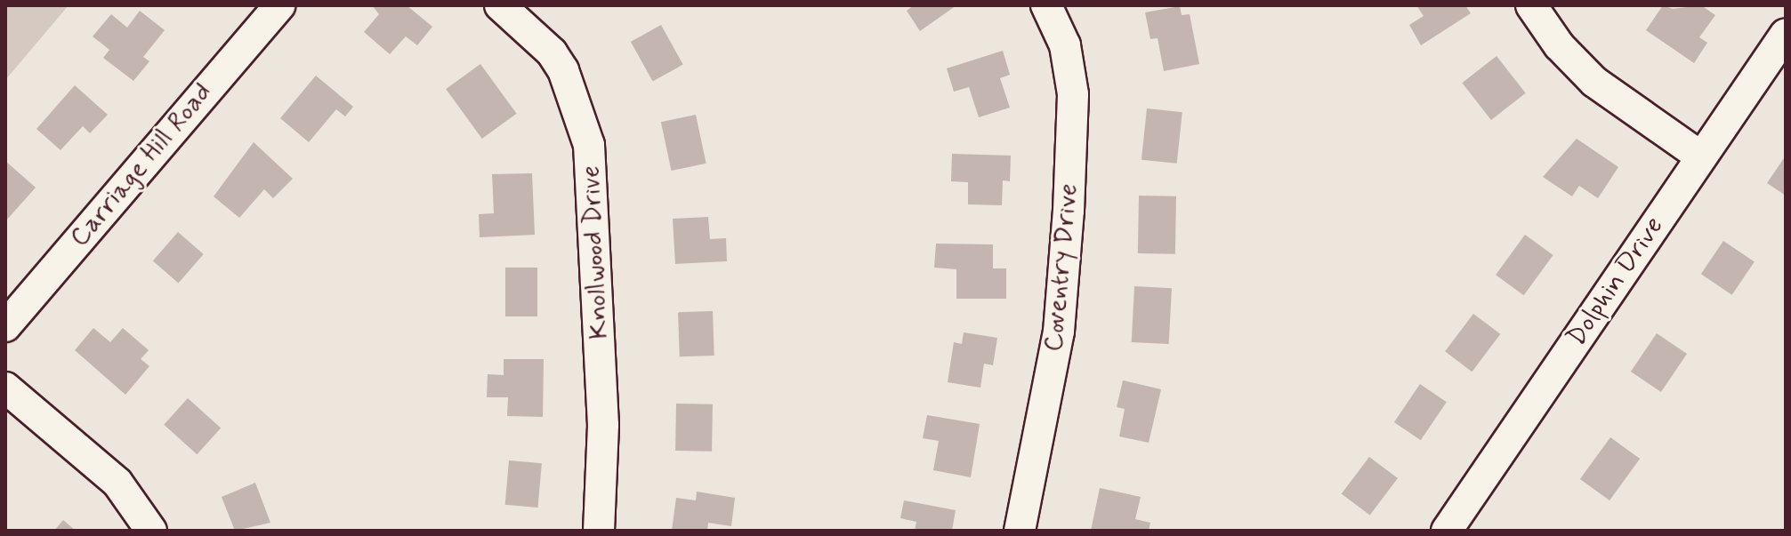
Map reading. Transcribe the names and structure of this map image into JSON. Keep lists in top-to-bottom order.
{
  "streets": {
    "street": [
      "Carriage Hill Road",
      "Knollwood Drive",
      "Coventry Drive",
      "Dolphin Drive"
    ]
  }
}
